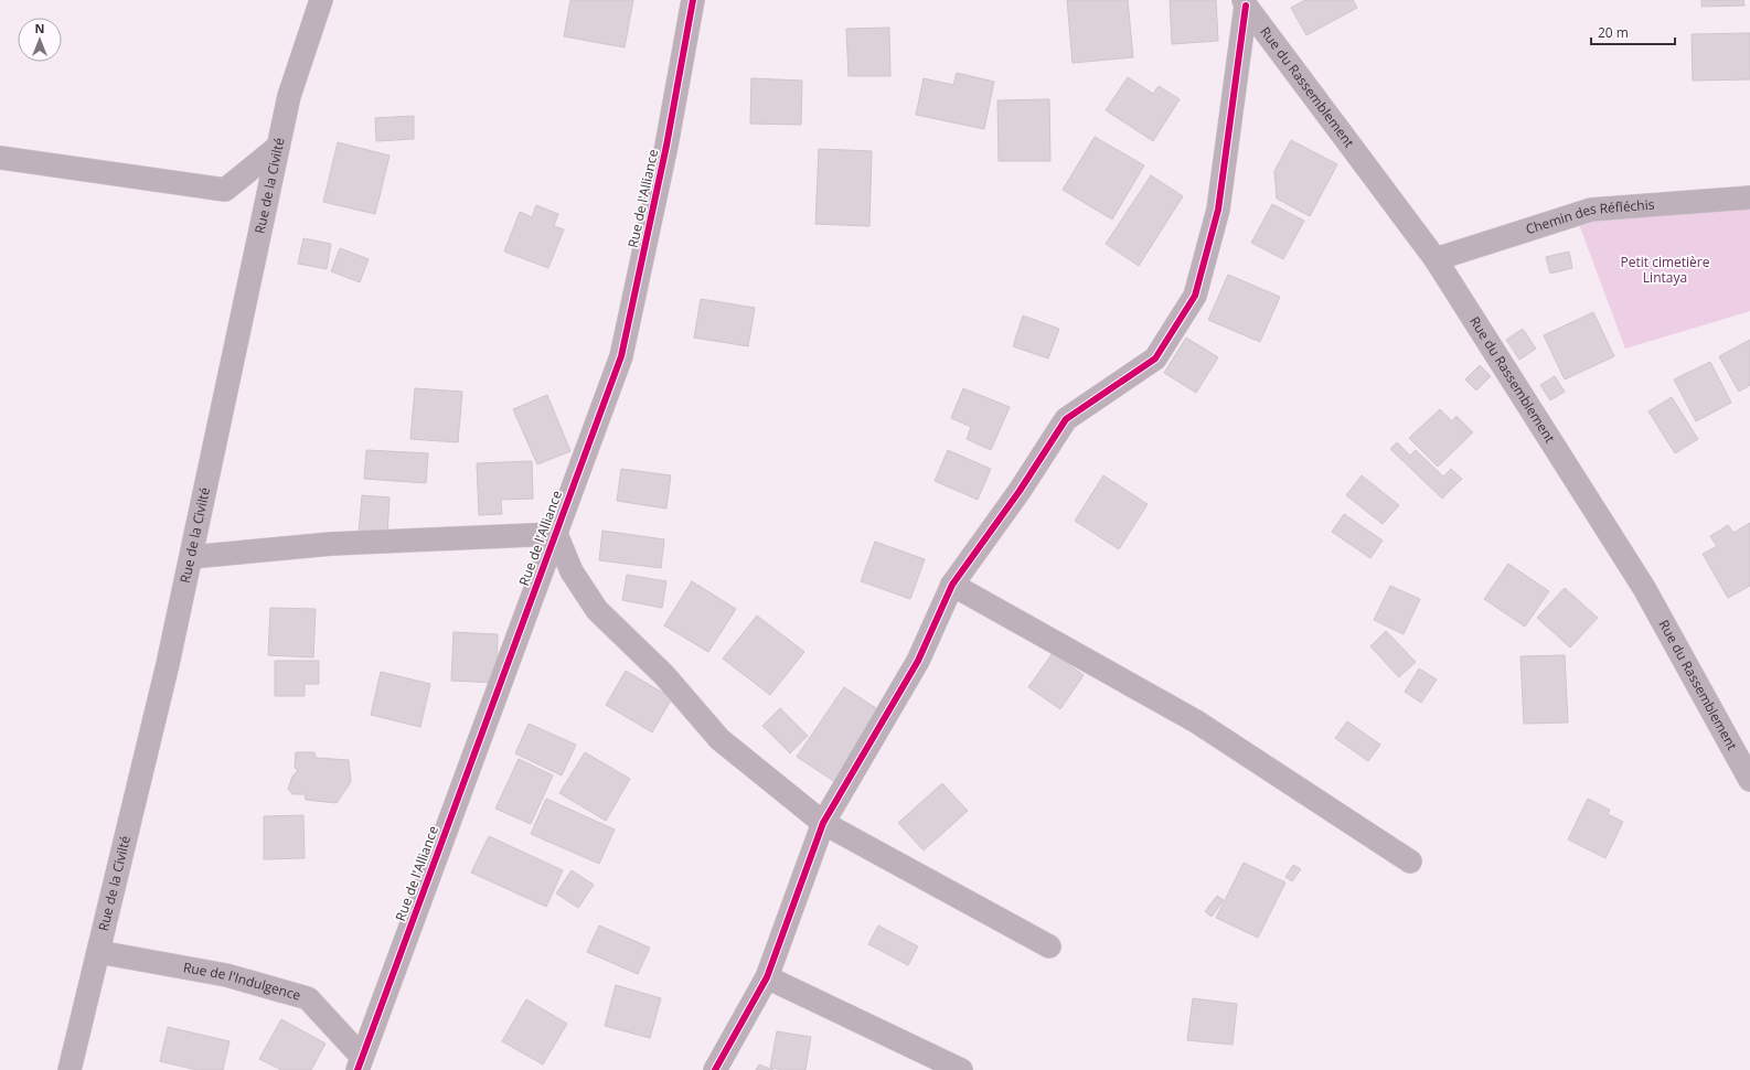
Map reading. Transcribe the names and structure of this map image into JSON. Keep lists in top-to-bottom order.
{
  "streets": {
    "street": [
      "Rue du Rassemblement",
      "Rue de la Civilté",
      "Rue de l'Alliance",
      "Chemin des Réfléchis",
      "Rue de l'Indulgence"
    ]
  },
  "crossings": [
    ["Rue du Rassemblement", "Chemin des Réfléchis"],
    ["Rue de la Civilté", "Rue de l'Indulgence"],
    ["Rue de l'Alliance", "Rue de l'Indulgence"]
  ],
  "parks": ["Petit cimetière Lintaya"],
  "scale_bar": "20 m",
  "north": "top"
}
